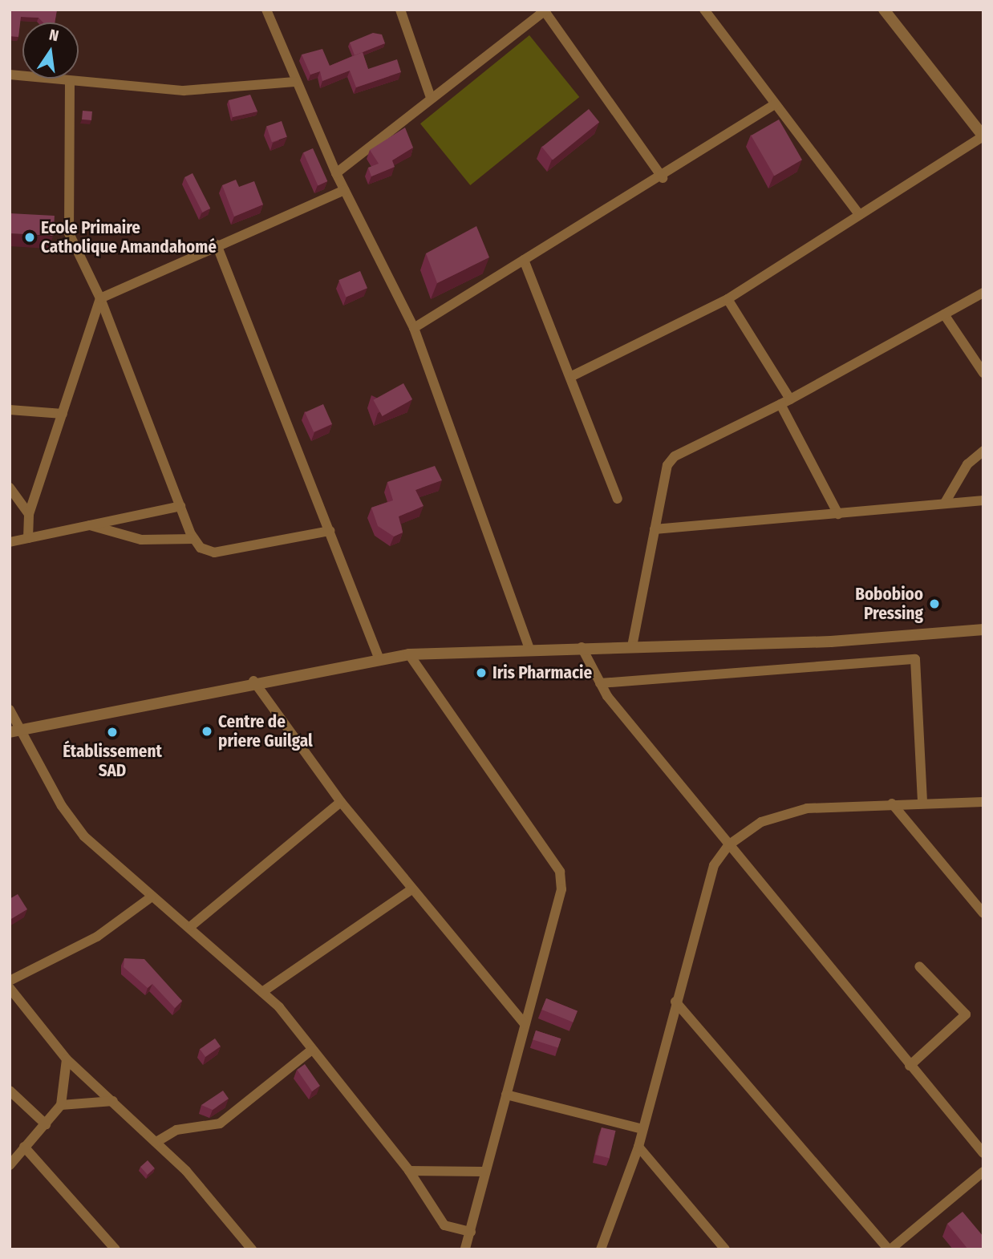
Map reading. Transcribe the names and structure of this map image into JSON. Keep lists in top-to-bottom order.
{
  "places": [
    "Ecole Primaire Catholique Amandahomé",
    "Bobobioo Pressing",
    "Iris Pharmacie",
    "Centre de priere Guilgal",
    "Établissement SAD"
  ],
  "north": "top"
}
